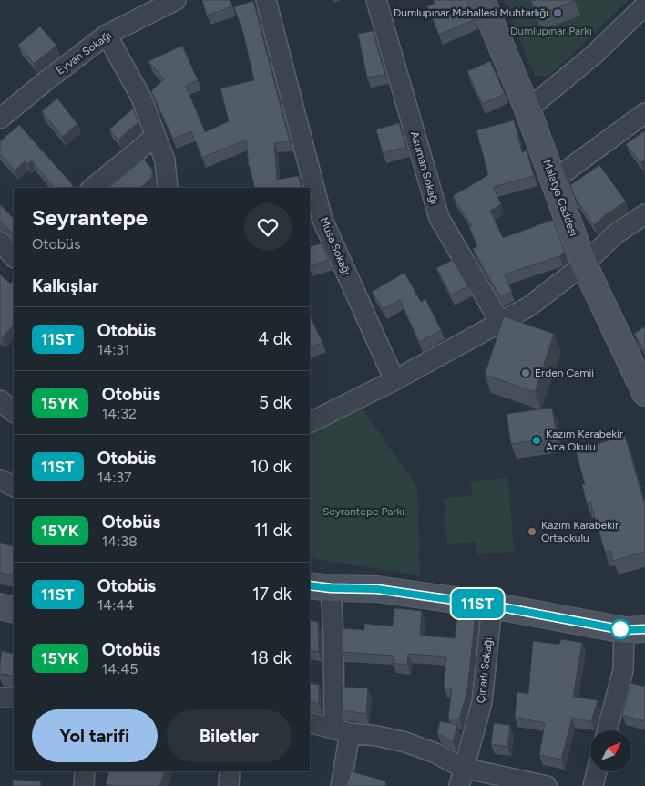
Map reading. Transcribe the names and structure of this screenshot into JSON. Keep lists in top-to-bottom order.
{
  "streets": {
    "street": [
      "Eyvan Sokağı",
      "Asuman Sokağı",
      "Malatya Caddesi",
      "Musa Sokağı",
      "Çınarlı Sokağı"
    ]
  },
  "parks": ["Dumlupınar Parkı", "Seyrantepe Parkı"],
  "places": [
    "Dumlupınar Mahallesi Muhtarlığı",
    "Erden Camii",
    "Kazım Karabekir Ana Okulu",
    "Kazım Karabekir Ortaokulu"
  ],
  "lines": ["bus line 11ST"],
  "north": "top right",
  "page": {
    "on_map": "11ST",
    "heading": [
      ["Seyrantepe", "Otobüs"],
      "Kalkışlar"
    ],
    "list": [
      {
        "mark": "11ST",
        "name": "Otobüs",
        "note": "14:31",
        "value": "4 dk"
      },
      {
        "mark": "15YK",
        "name": "Otobüs",
        "note": "14:32",
        "value": "5 dk"
      },
      {
        "mark": "11ST",
        "name": "Otobüs",
        "note": "14:37",
        "value": "10 dk"
      },
      {
        "mark": "15YK",
        "name": "Otobüs",
        "note": "14:38",
        "value": "11 dk"
      },
      {
        "mark": "11ST",
        "name": "Otobüs",
        "note": "14:44",
        "value": "17 dk"
      },
      {
        "mark": "15YK",
        "name": "Otobüs",
        "note": "14:45",
        "value": "18 dk"
      }
    ],
    "buttons": ["Yol tarifi", "Biletler"]
  }
}
